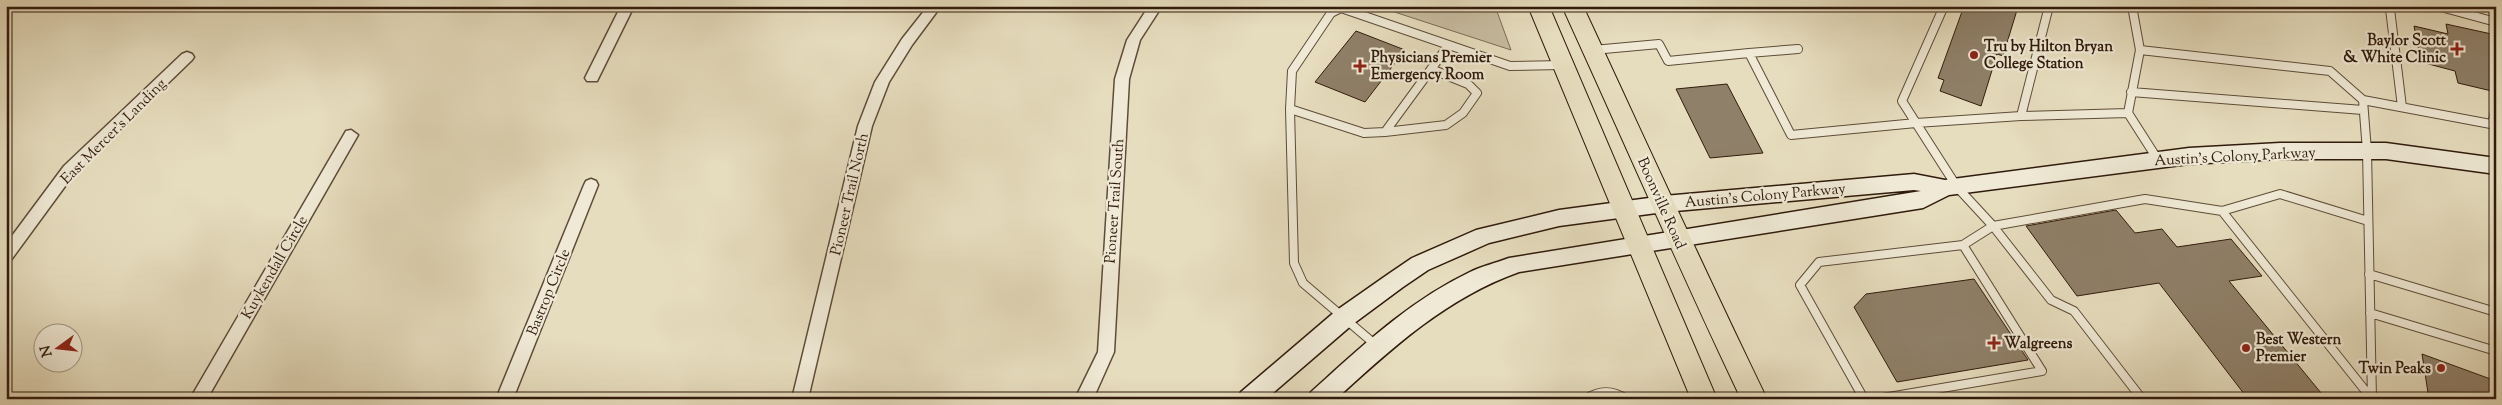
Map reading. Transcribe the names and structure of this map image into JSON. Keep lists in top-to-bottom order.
{
  "streets": {
    "main road": ["Boonville Road"],
    "street": [
      "East Mercer's Landing",
      "Austin's Colony Parkway",
      "Pioneer Trail North",
      "Pioneer Trail South",
      "Kuykendall Circle",
      "Bastrop Circle"
    ]
  },
  "crossings": [
    ["Austin's Colony Parkway", "Boonville Road"]
  ],
  "places": {
    "health": ["Baylor Scott & White Clinic", "Physicians Premier Emergency Room", "Walgreens"],
    "other": ["Tru by Hilton Bryan College Station", "Best Western Premier", "Twin Peaks"]
  },
  "north": "left"
}
